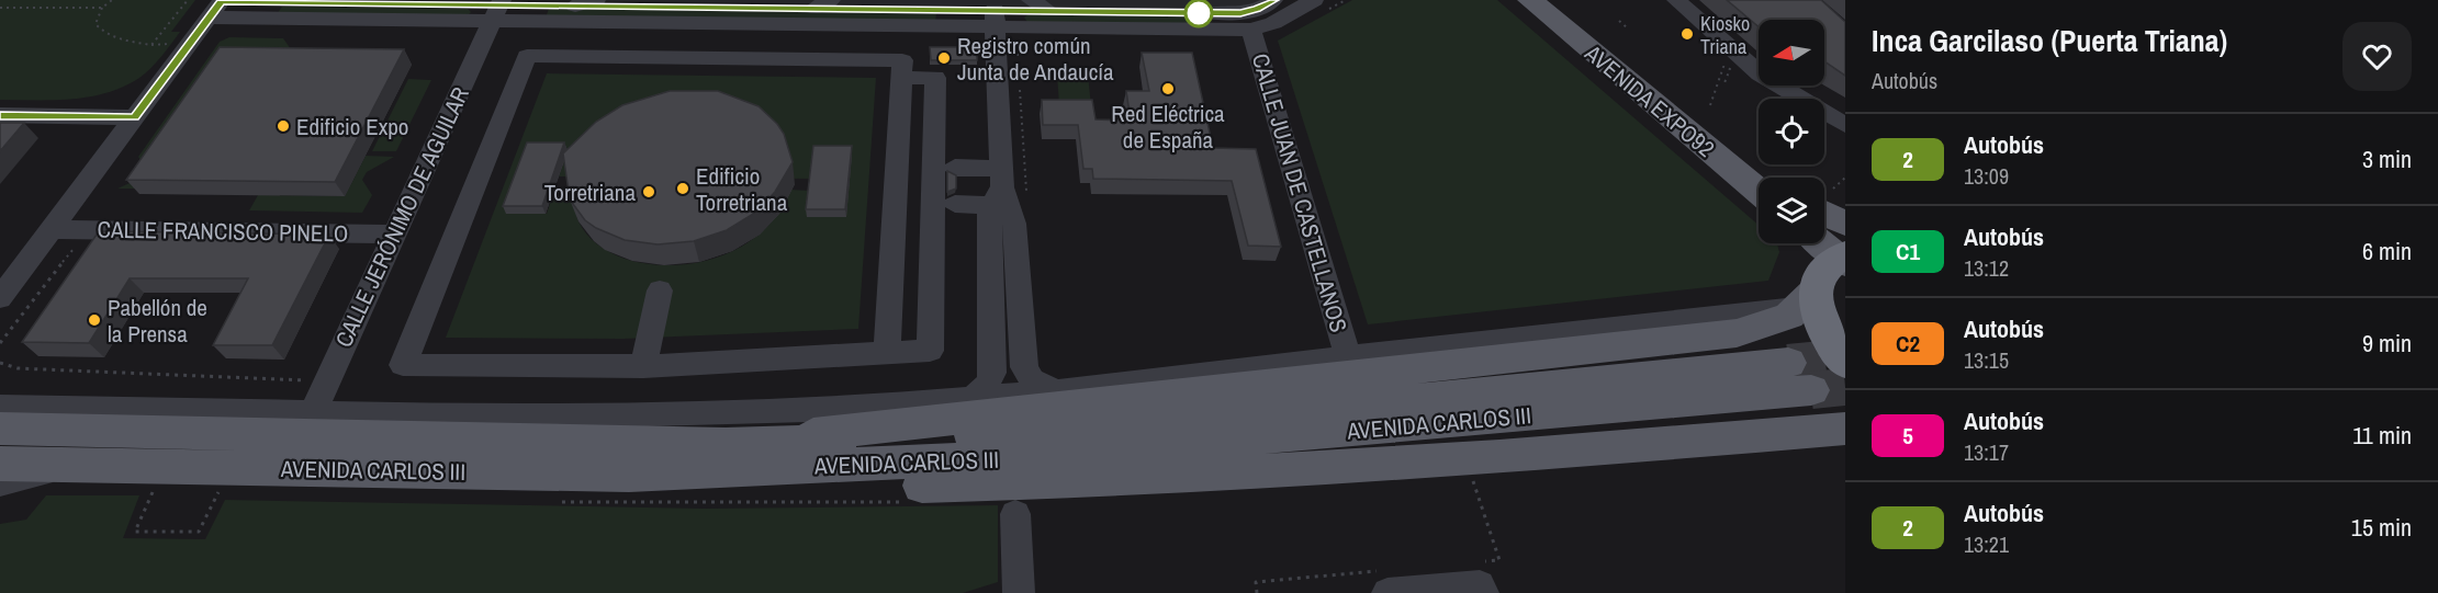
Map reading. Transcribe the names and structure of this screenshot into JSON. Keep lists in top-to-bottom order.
{
  "streets": {
    "main road": ["AVENIDA EXPO´92", "AVENIDA CARLOS III"],
    "street": ["CALLE JUAN DE CASTELLANOS", "CALLE JERÓNIMO DE AGUILAR", "CALLE FRANCISCO PINELO"]
  },
  "crossings": [
    ["CALLE JERÓNIMO DE AGUILAR", "CALLE FRANCISCO PINELO"]
  ],
  "places": [
    "Kiosko Triana",
    "Registro común Junta de Andaucía",
    "Red Eléctrica de España",
    "Edificio Expo",
    "Edificio Torretriana",
    "Torretriana",
    "Pabellón de la Prensa"
  ],
  "lines": ["bus line 2"],
  "north": "left",
  "page": {
    "heading": ["Inca Garcilaso (Puerta Triana)", "Autobús"],
    "list": [
      {
        "mark": "2",
        "name": "Autobús",
        "note": "13:09",
        "value": "3 min"
      },
      {
        "mark": "C1",
        "name": "Autobús",
        "note": "13:12",
        "value": "6 min"
      },
      {
        "mark": "C2",
        "name": "Autobús",
        "note": "13:15",
        "value": "9 min"
      },
      {
        "mark": "5",
        "name": "Autobús",
        "note": "13:17",
        "value": "11 min"
      },
      {
        "mark": "2",
        "name": "Autobús",
        "note": "13:21",
        "value": "15 min"
      }
    ]
  }
}
